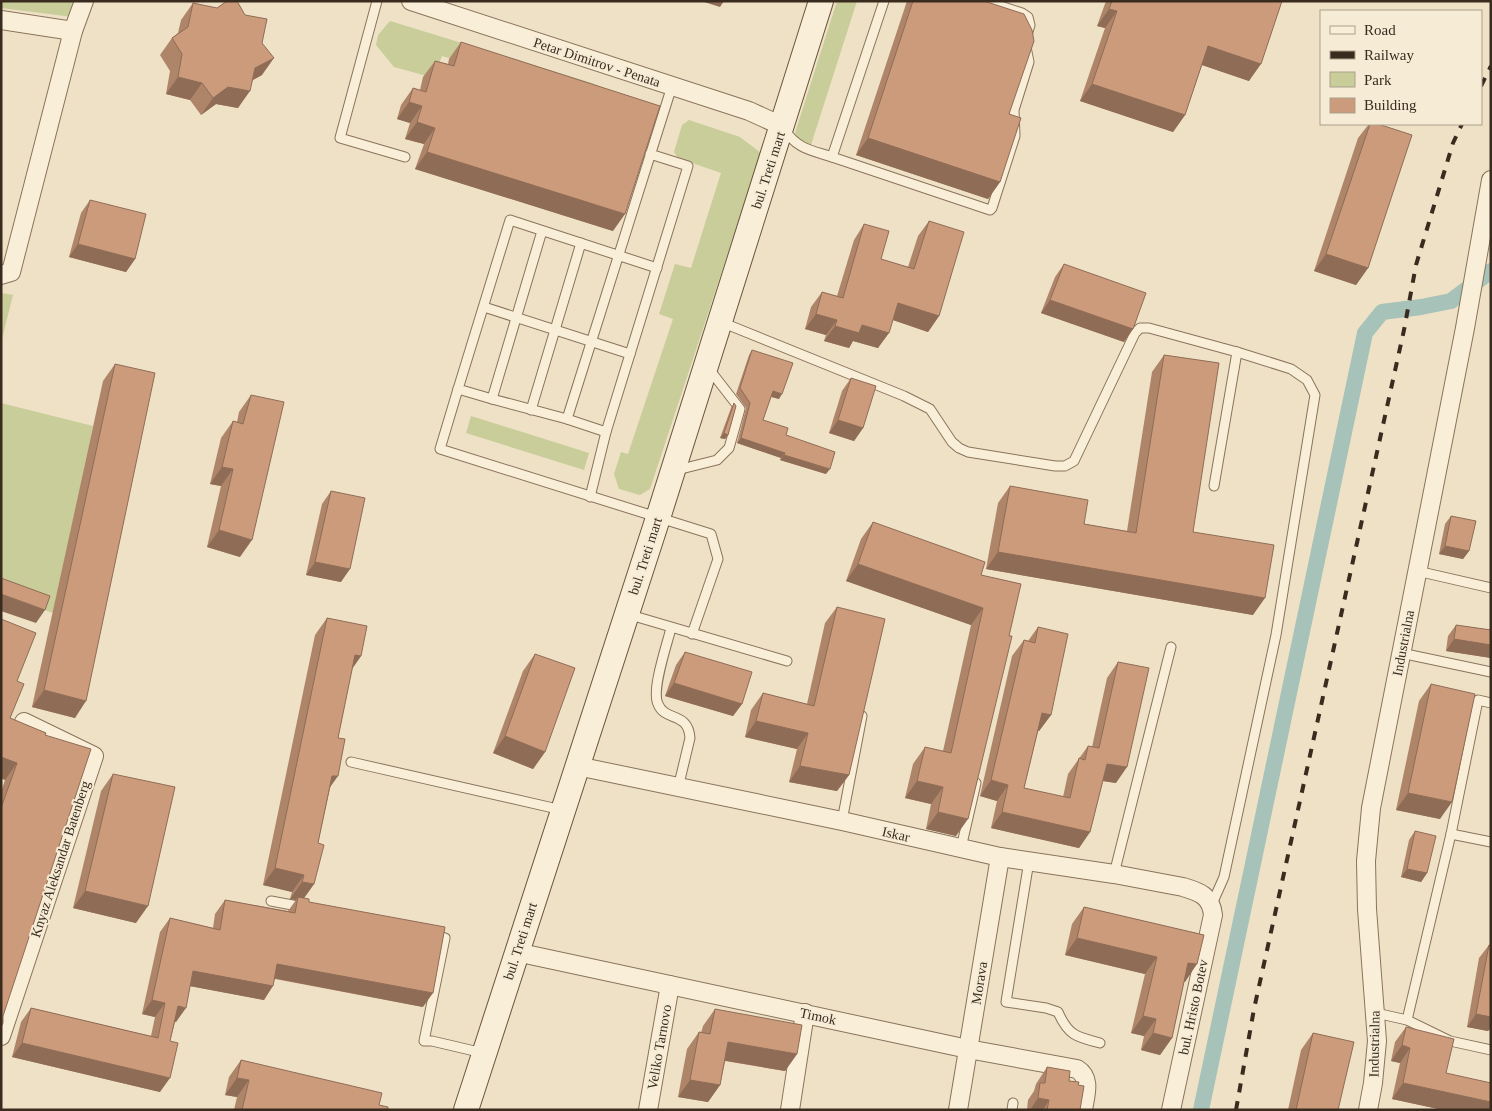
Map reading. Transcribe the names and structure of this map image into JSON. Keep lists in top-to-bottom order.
{
  "streets": {
    "main road": ["bul. Treti mart"],
    "street": [
      "Petar Dimitrov - Penata",
      "Industrialna",
      "Iskar",
      "Knyaz Aleksandar Batenberg",
      "Morava",
      "bul. Hristo Botev",
      "Timok",
      "Veliko Tarnovo"
    ]
  },
  "crossings": [
    ["Petar Dimitrov - Penata", "bul. Treti mart"],
    ["bul. Treti mart", "Iskar"],
    ["bul. Treti mart", "Timok"],
    ["Iskar", "Morava"],
    ["Iskar", "bul. Hristo Botev"],
    ["Morava", "Timok"],
    ["Timok", "Veliko Tarnovo"]
  ],
  "legend": [
    "Road",
    "Railway",
    "Park",
    "Building"
  ]
}
